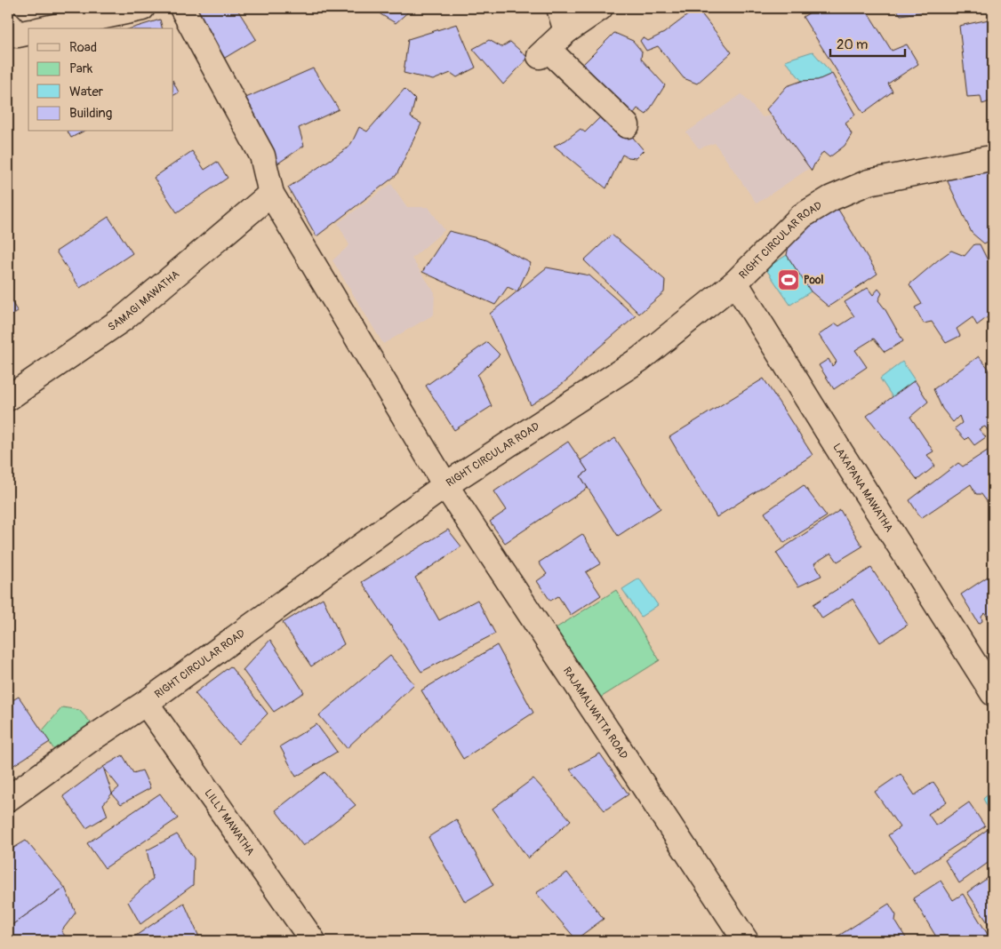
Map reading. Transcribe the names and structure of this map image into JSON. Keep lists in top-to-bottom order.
{
  "streets": {
    "street": [
      "RIGHT CIRCULAR ROAD",
      "SAMAGI MAWATHA",
      "LAXAPANA MAWATHA",
      "RAJAMALWATTA ROAD",
      "LILLY MAWATHA"
    ]
  },
  "crossings": [
    ["RIGHT CIRCULAR ROAD", "LAXAPANA MAWATHA"],
    ["RIGHT CIRCULAR ROAD", "RAJAMALWATTA ROAD"],
    ["RIGHT CIRCULAR ROAD", "LILLY MAWATHA"],
    ["SAMAGI MAWATHA", "RAJAMALWATTA ROAD"]
  ],
  "places": {
    "sports": ["Pool"]
  },
  "legend": [
    "Road",
    "Park",
    "Water",
    "Building"
  ],
  "scale_bar": "20 m"
}
